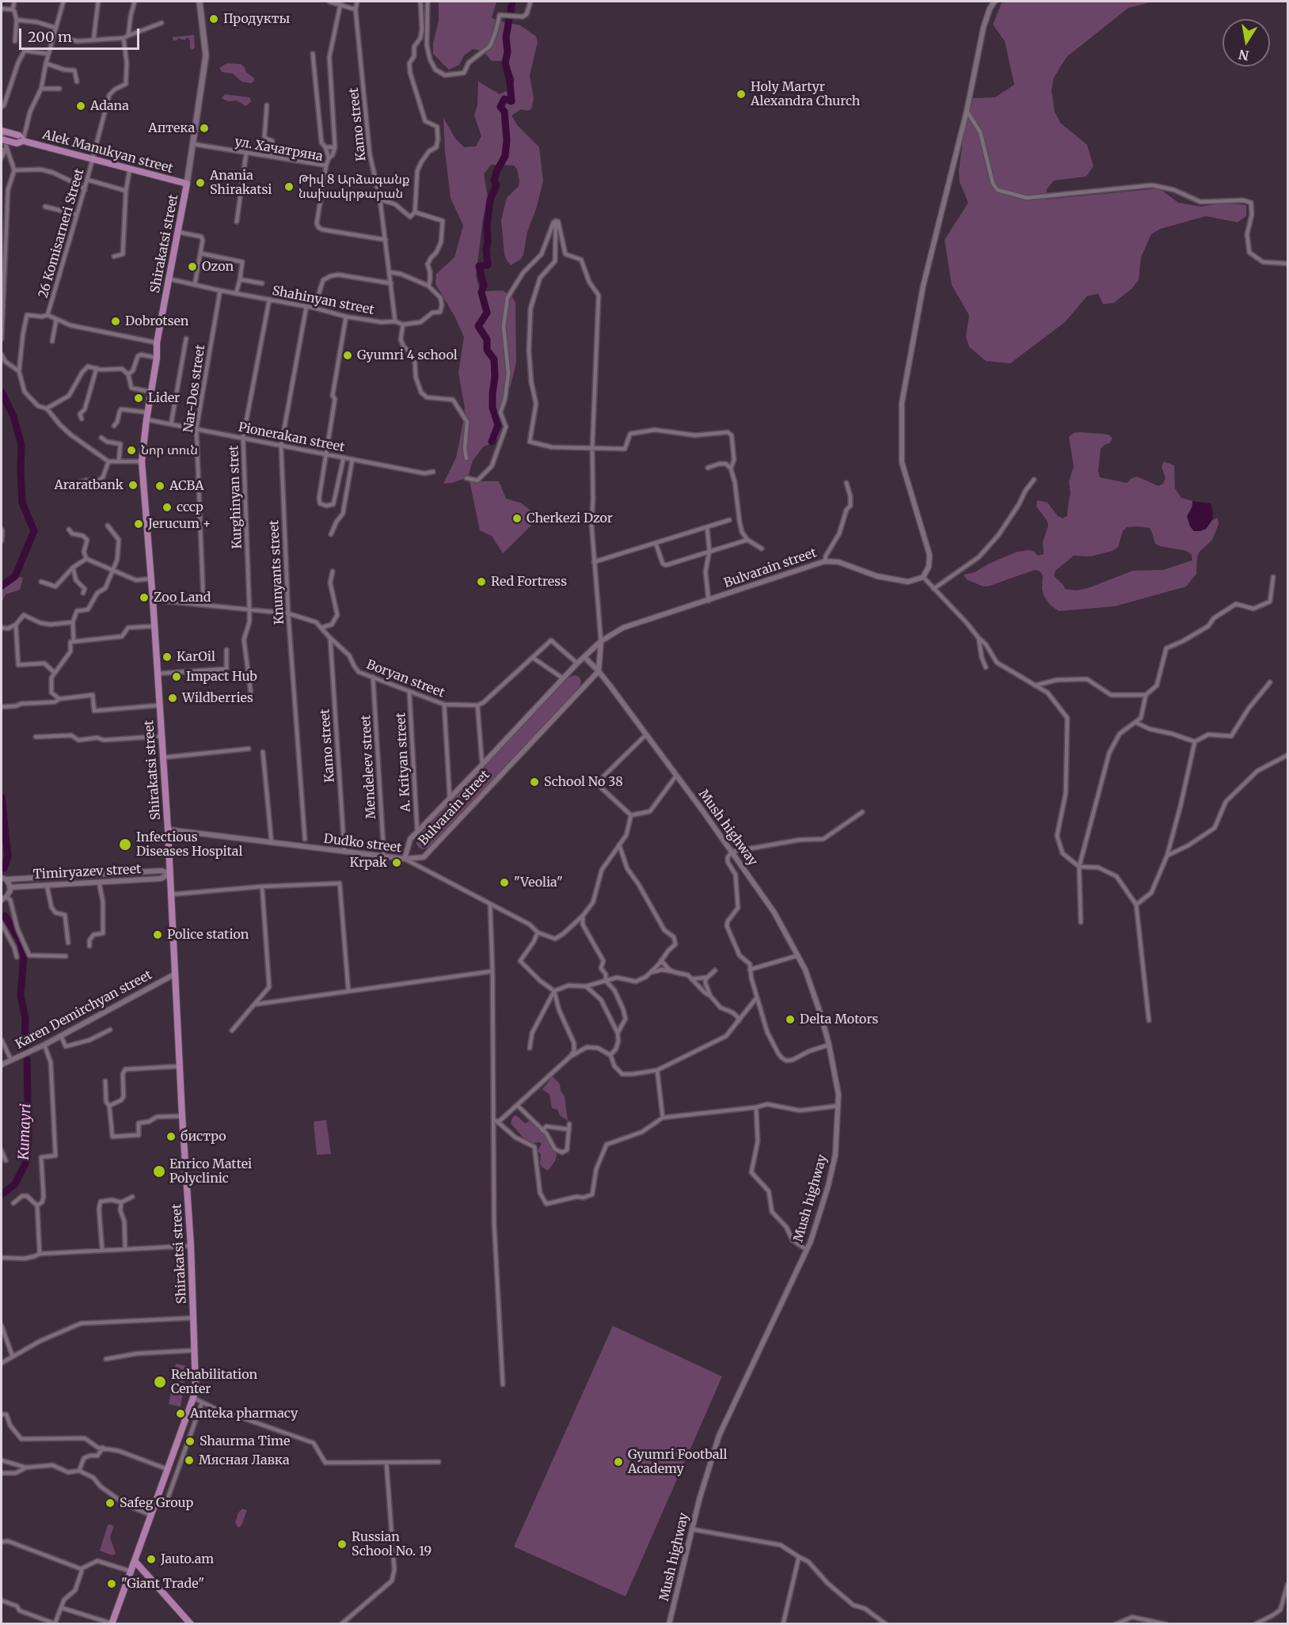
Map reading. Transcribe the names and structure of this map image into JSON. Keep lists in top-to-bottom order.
{
  "streets": {
    "main road": ["Alek Manukyan street", "Shirakatsi street"],
    "street": [
      "Kamo street",
      "ул. Хачатряна",
      "26 Komisarneri Street",
      "Shahinyan street",
      "Nar-Dos street",
      "Pionerakan street",
      "Kurghinyan stret",
      "Bulvarain street",
      "Knunyants street",
      "Boryan street",
      "A. Krityan street",
      "Mendeleev street",
      "Mush highway",
      "Dudko street",
      "Timiryazev street",
      "Karen Demirchyan street"
    ]
  },
  "crossings": [
    ["Kamo street", "ул. Хачатряна"],
    ["Kamo street", "Shahinyan street"],
    ["Kamo street", "Boryan street"],
    ["Kamo street", "Dudko street"],
    ["ул. Хачатряна", "Shirakatsi street"],
    ["Alek Manukyan street", "26 Komisarneri Street"],
    ["Alek Manukyan street", "Shirakatsi street"],
    ["Shirakatsi street", "Shahinyan street"],
    ["Shirakatsi street", "Pionerakan street"],
    ["Shirakatsi street", "Boryan street"],
    ["Shirakatsi street", "Dudko street"],
    ["Shirakatsi street", "Timiryazev street"],
    ["Shirakatsi street", "Karen Demirchyan street"],
    ["Shahinyan street", "Nar-Dos street"],
    ["Shahinyan street", "Kurghinyan stret"],
    ["Shahinyan street", "Knunyants street"],
    ["Nar-Dos street", "Pionerakan street"],
    ["Nar-Dos street", "Boryan street"],
    ["Pionerakan street", "Kurghinyan stret"],
    ["Pionerakan street", "Knunyants street"],
    ["Kurghinyan stret", "Boryan street"],
    ["Bulvarain street", "A. Krityan street"],
    ["Bulvarain street", "Mush highway"],
    ["Bulvarain street", "Dudko street"],
    ["Knunyants street", "Boryan street"],
    ["Boryan street", "A. Krityan street"],
    ["Boryan street", "Mendeleev street"],
    ["Mendeleev street", "Dudko street"]
  ],
  "water": ["Kumayri"],
  "places": [
    "Продукты",
    "Holy Martyr Alexandra Church",
    "Adana",
    "Аптека",
    "Anania Shirakatsi",
    "Թիվ 8 Արձագանք նախակրթարան",
    "Ozon",
    "Dobrotsen",
    "Gyumri 4 school",
    "Lider",
    "Նոր տուն",
    "Araratbank",
    "ACBA",
    "ссср",
    "Cherkezi Dzor",
    "Jerucum +",
    "Red Fortress",
    "Zoo Land",
    "KarOil",
    "Impact Hub",
    "Wildberries",
    "School No 38",
    "Infectious Diseases Hospital",
    "Krpak",
    "\"Veolia\"",
    "Police station",
    "Delta Motors",
    "бистро",
    "Enrico Mattei Polyclinic",
    "Rehabilitation Center",
    "Anteka pharmacy",
    "Shaurma Time",
    "Мясная Лавка",
    "Gyumri Football Academy",
    "Safeg Group",
    "Russian School No. 19",
    "Jauto.am",
    "\"Giant Trade\""
  ],
  "scale_bar": "200 m",
  "north": "bottom"
}
